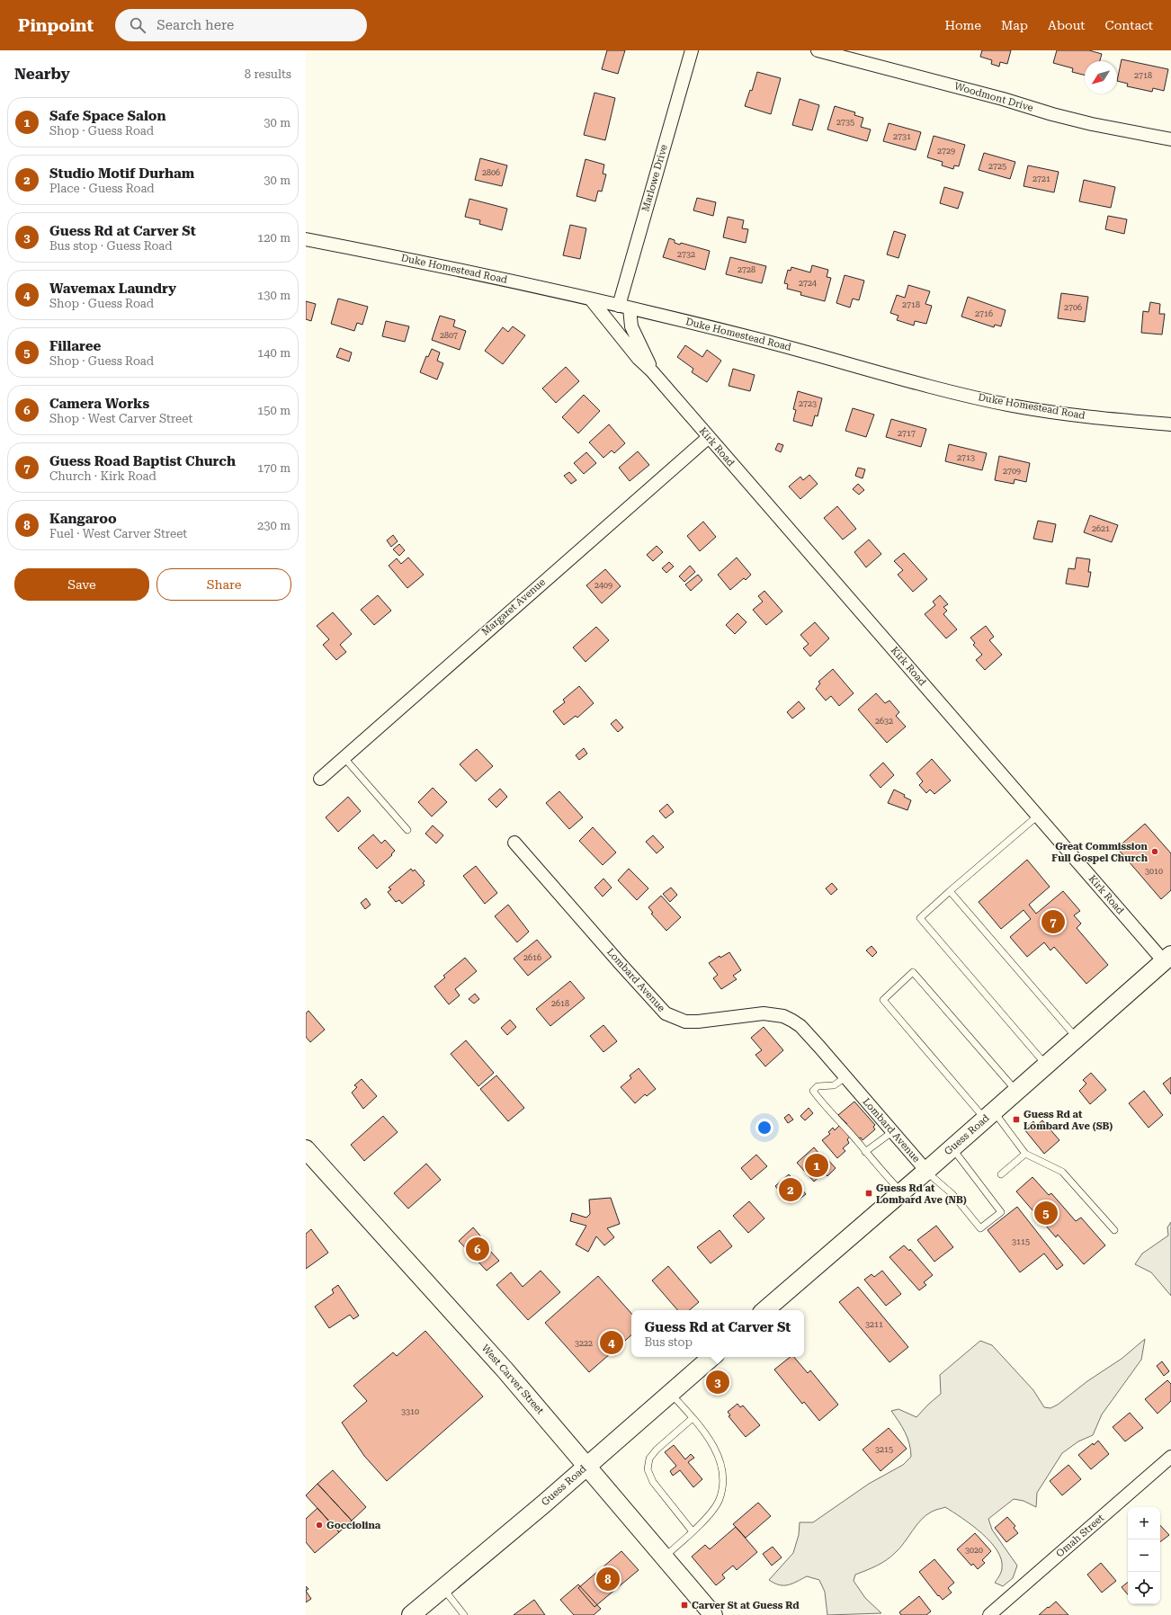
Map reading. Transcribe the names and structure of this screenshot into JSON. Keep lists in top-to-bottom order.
{
  "streets": {
    "main road": ["Guess Road", "West Carver Street"],
    "street": [
      "Woodmont Drive",
      "Marlowe Drive",
      "Duke Homestead Road",
      "Kirk Road",
      "Margaret Avenue",
      "Lombard Avenue",
      "Omah Street"
    ]
  },
  "crossings": [
    ["Marlowe Drive", "Duke Homestead Road"],
    ["Marlowe Drive", "Kirk Road"],
    ["Duke Homestead Road", "Kirk Road"],
    ["Kirk Road", "Margaret Avenue"],
    ["Kirk Road", "Guess Road"],
    ["Lombard Avenue", "Guess Road"],
    ["Guess Road", "West Carver Street"]
  ],
  "places": {
    "other": ["Great Commission Full Gospel Church", "Gocciolina"],
    "transit": ["Guess Rd at Lombard Ave (SB)", "Guess Rd at Lombard Ave (NB)", "Carver St at Guess Rd"]
  },
  "house_numbers": [
    "2718",
    "2735",
    "2731",
    "2729",
    "2725",
    "2806",
    "2721",
    "2732",
    "2728",
    "2724",
    "2718",
    "2706",
    "2716",
    "2807",
    "2723",
    "2717",
    "2713",
    "2709",
    "2621",
    "2409",
    "2632",
    "3010",
    "2616",
    "2618",
    "3115",
    "3211",
    "3222",
    "3310",
    "3215",
    "3020"
  ],
  "north": "bottom left",
  "page": {
    "header": "Pinpoint",
    "search": "Search here",
    "nav": [
      "Home",
      "Map",
      "About",
      "Contact"
    ],
    "heading": ["Nearby", "8 results"],
    "list": [
      {
        "mark": "1",
        "name": "Safe Space Salon",
        "note": "Shop · Guess Road",
        "value": "30 m"
      },
      {
        "mark": "2",
        "name": "Studio Motif Durham",
        "note": "Place · Guess Road",
        "value": "30 m"
      },
      {
        "mark": "3",
        "name": "Guess Rd at Carver St",
        "note": "Bus stop · Guess Road",
        "value": "120 m"
      },
      {
        "mark": "4",
        "name": "Wavemax Laundry",
        "note": "Shop · Guess Road",
        "value": "130 m"
      },
      {
        "mark": "5",
        "name": "Fillaree",
        "note": "Shop · Guess Road",
        "value": "140 m"
      },
      {
        "mark": "6",
        "name": "Camera Works",
        "note": "Shop · West Carver Street",
        "value": "150 m"
      },
      {
        "mark": "7",
        "name": "Guess Road Baptist Church",
        "note": "Church · Kirk Road",
        "value": "170 m"
      },
      {
        "mark": "8",
        "name": "Kangaroo",
        "note": "Fuel · West Carver Street",
        "value": "230 m"
      }
    ],
    "buttons": ["Save", "Share"],
    "pins": [
      "7",
      "1",
      "2",
      "5",
      "6",
      "4",
      "3",
      "8"
    ],
    "popup": ["Guess Rd at Carver St", "Bus stop"],
    "map_buttons": ["+", "−"]
  }
}
